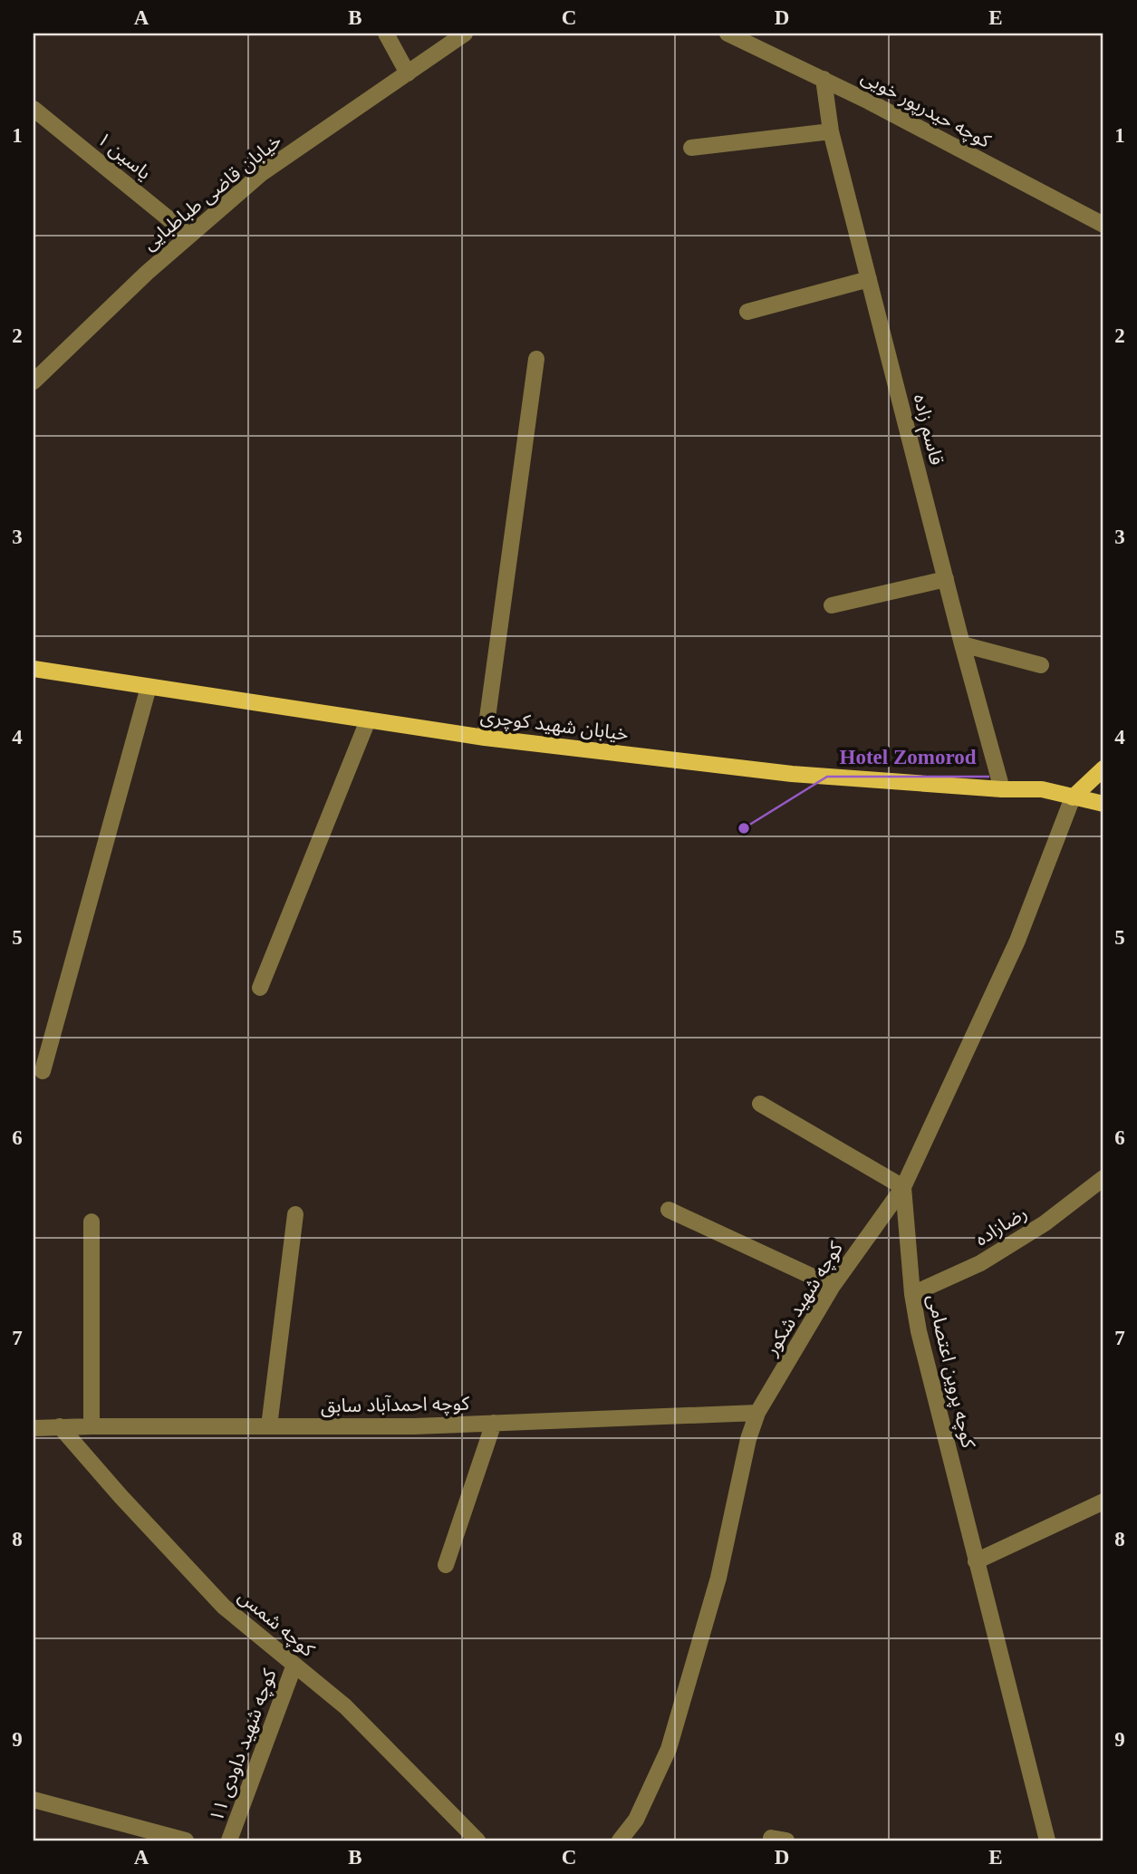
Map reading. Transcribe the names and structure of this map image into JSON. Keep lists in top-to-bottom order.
{
  "streets": {
    "main road": ["خیابان شهید کوچری"],
    "street": [
      "کوچه حیدرپور خویی",
      "یاسین ۱",
      "خیابان قاضی طباطبایی",
      "قاسم زاده",
      "رضازاده",
      "کوچه شهید شکور",
      "کوچه پروین اعتصامی",
      "کوچه احمدآباد سابق",
      "کوچه شمس",
      "کوچه شهید داودی ۱۱"
    ]
  },
  "crossings": [
    ["کوچه حیدرپور خویی", "قاسم زاده"],
    ["یاسین ۱", "خیابان قاضی طباطبایی"],
    ["قاسم زاده", "خیابان شهید کوچری"],
    ["خیابان شهید کوچری", "کوچه شهید شکور"],
    ["رضازاده", "کوچه پروین اعتصامی"],
    ["کوچه شهید شکور", "کوچه پروین اعتصامی"],
    ["کوچه شهید شکور", "کوچه احمدآباد سابق"],
    ["کوچه احمدآباد سابق", "کوچه شمس"],
    ["کوچه شمس", "کوچه شهید داودی ۱۱"]
  ],
  "places": ["Hotel Zomorod"],
  "grid": {
    "columns": [
      "A",
      "B",
      "C",
      "D",
      "E"
    ],
    "rows": [
      "1",
      "2",
      "3",
      "4",
      "5",
      "6",
      "7",
      "8",
      "9"
    ]
  }
}
